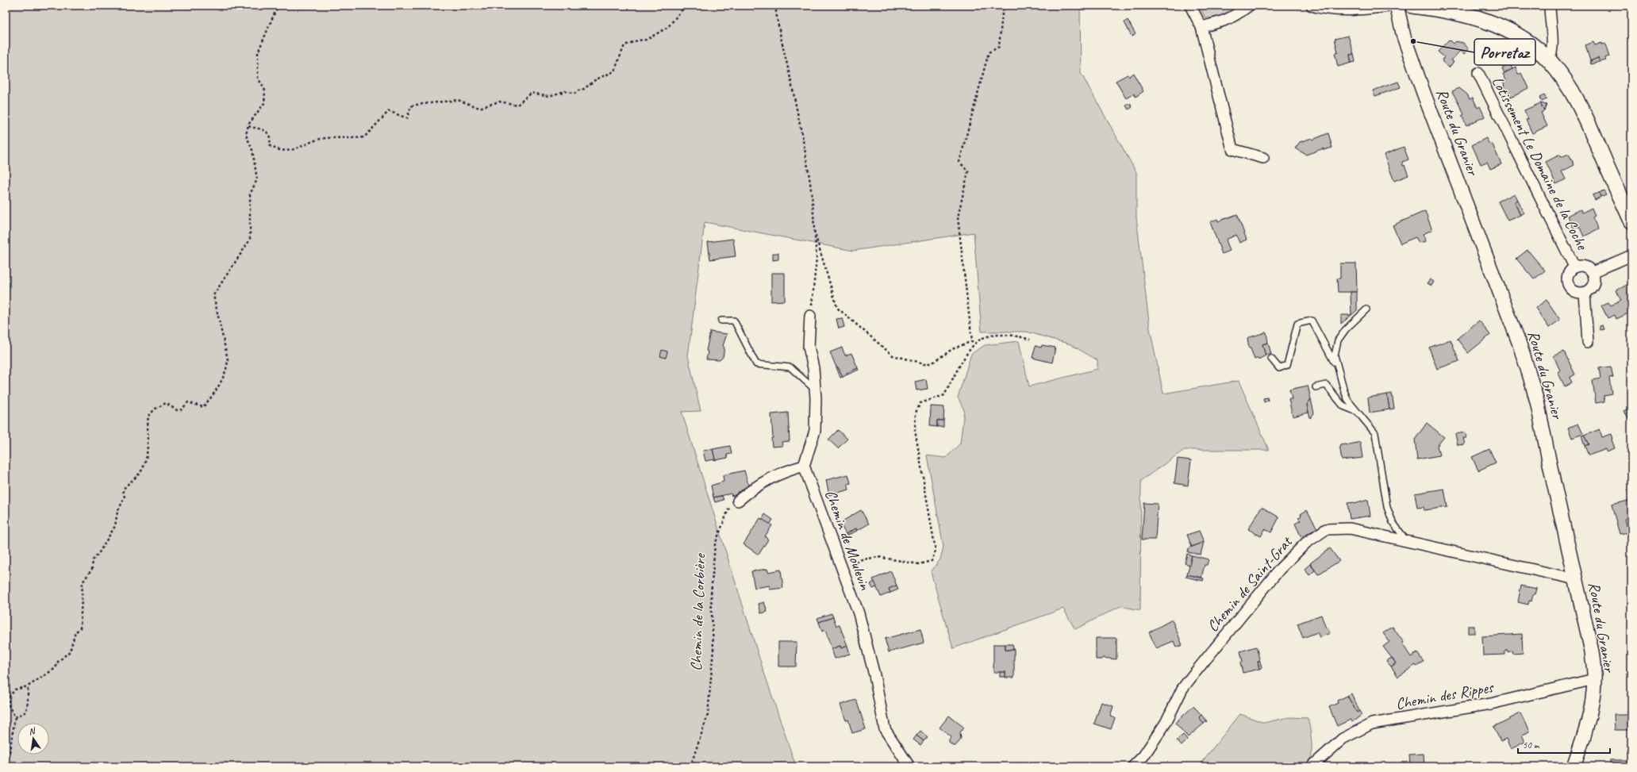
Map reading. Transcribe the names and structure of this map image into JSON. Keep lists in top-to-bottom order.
{
  "streets": {
    "street": [
      "Route du Granier",
      "Lotissement Le Domaine de la Coche",
      "Chemin de Moulevin",
      "Chemin de Saint-Grat",
      "Chemin des Rippes"
    ],
    "path": ["Chemin de la Corbière"]
  },
  "crossings": [
    ["Route du Granier", "Chemin de Saint-Grat"],
    ["Route du Granier", "Chemin des Rippes"]
  ],
  "places": ["Porretaz"],
  "scale_bar": "50 m",
  "north": "top"
}
